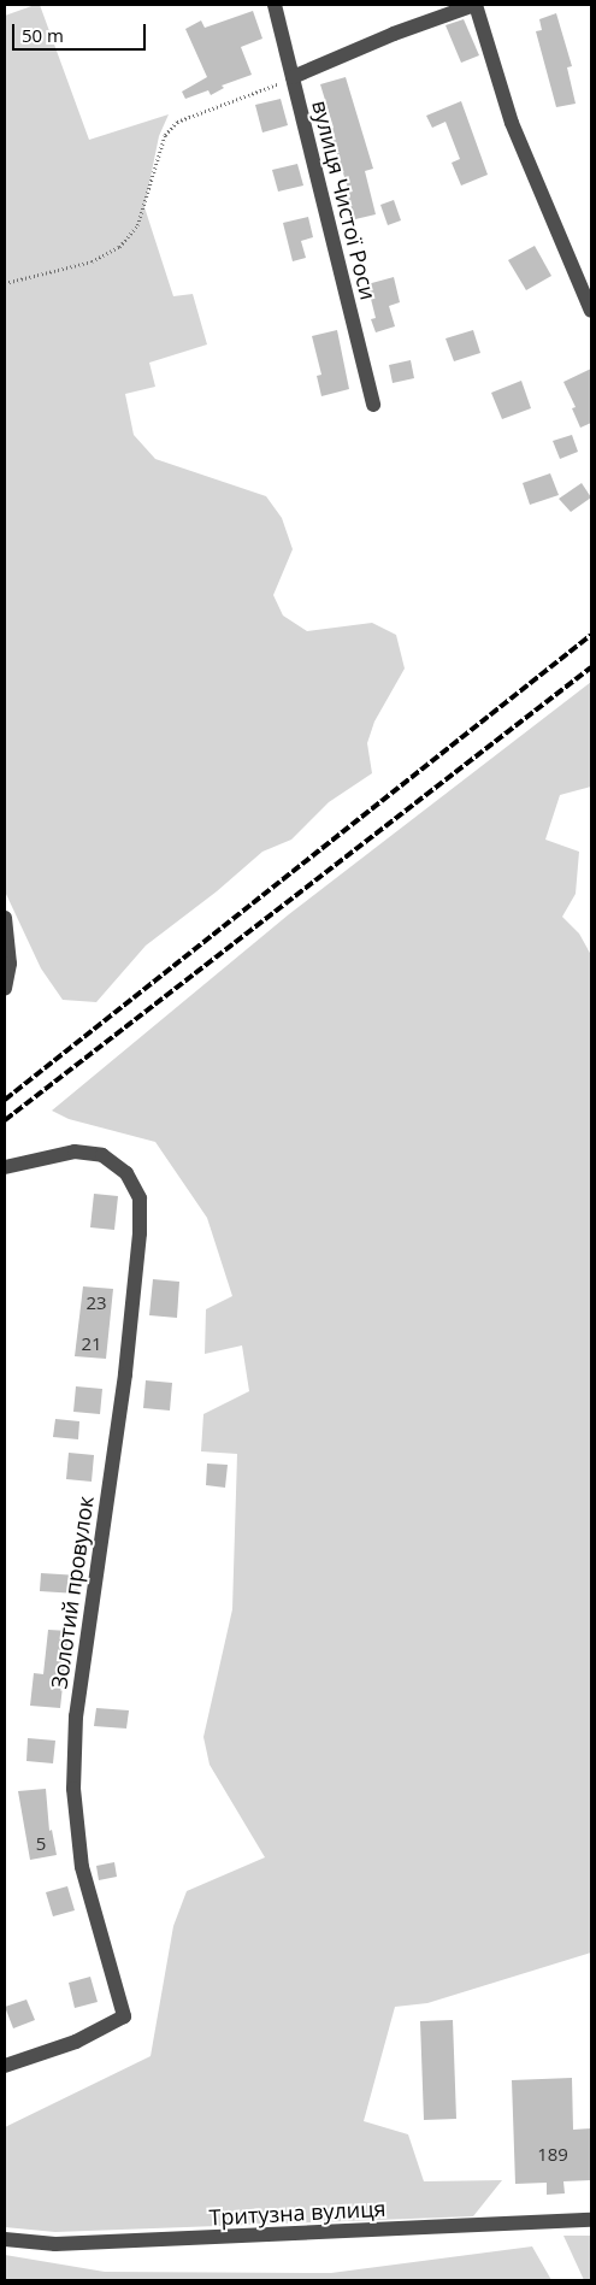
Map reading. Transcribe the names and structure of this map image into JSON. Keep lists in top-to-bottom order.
{
  "streets": {
    "street": ["вулиця Чистої Роси", "Золотий провулок", "Тритузна вулиця"]
  },
  "house_numbers": [
    "23",
    "21",
    "5",
    "189"
  ],
  "scale_bar": "50 m"
}
